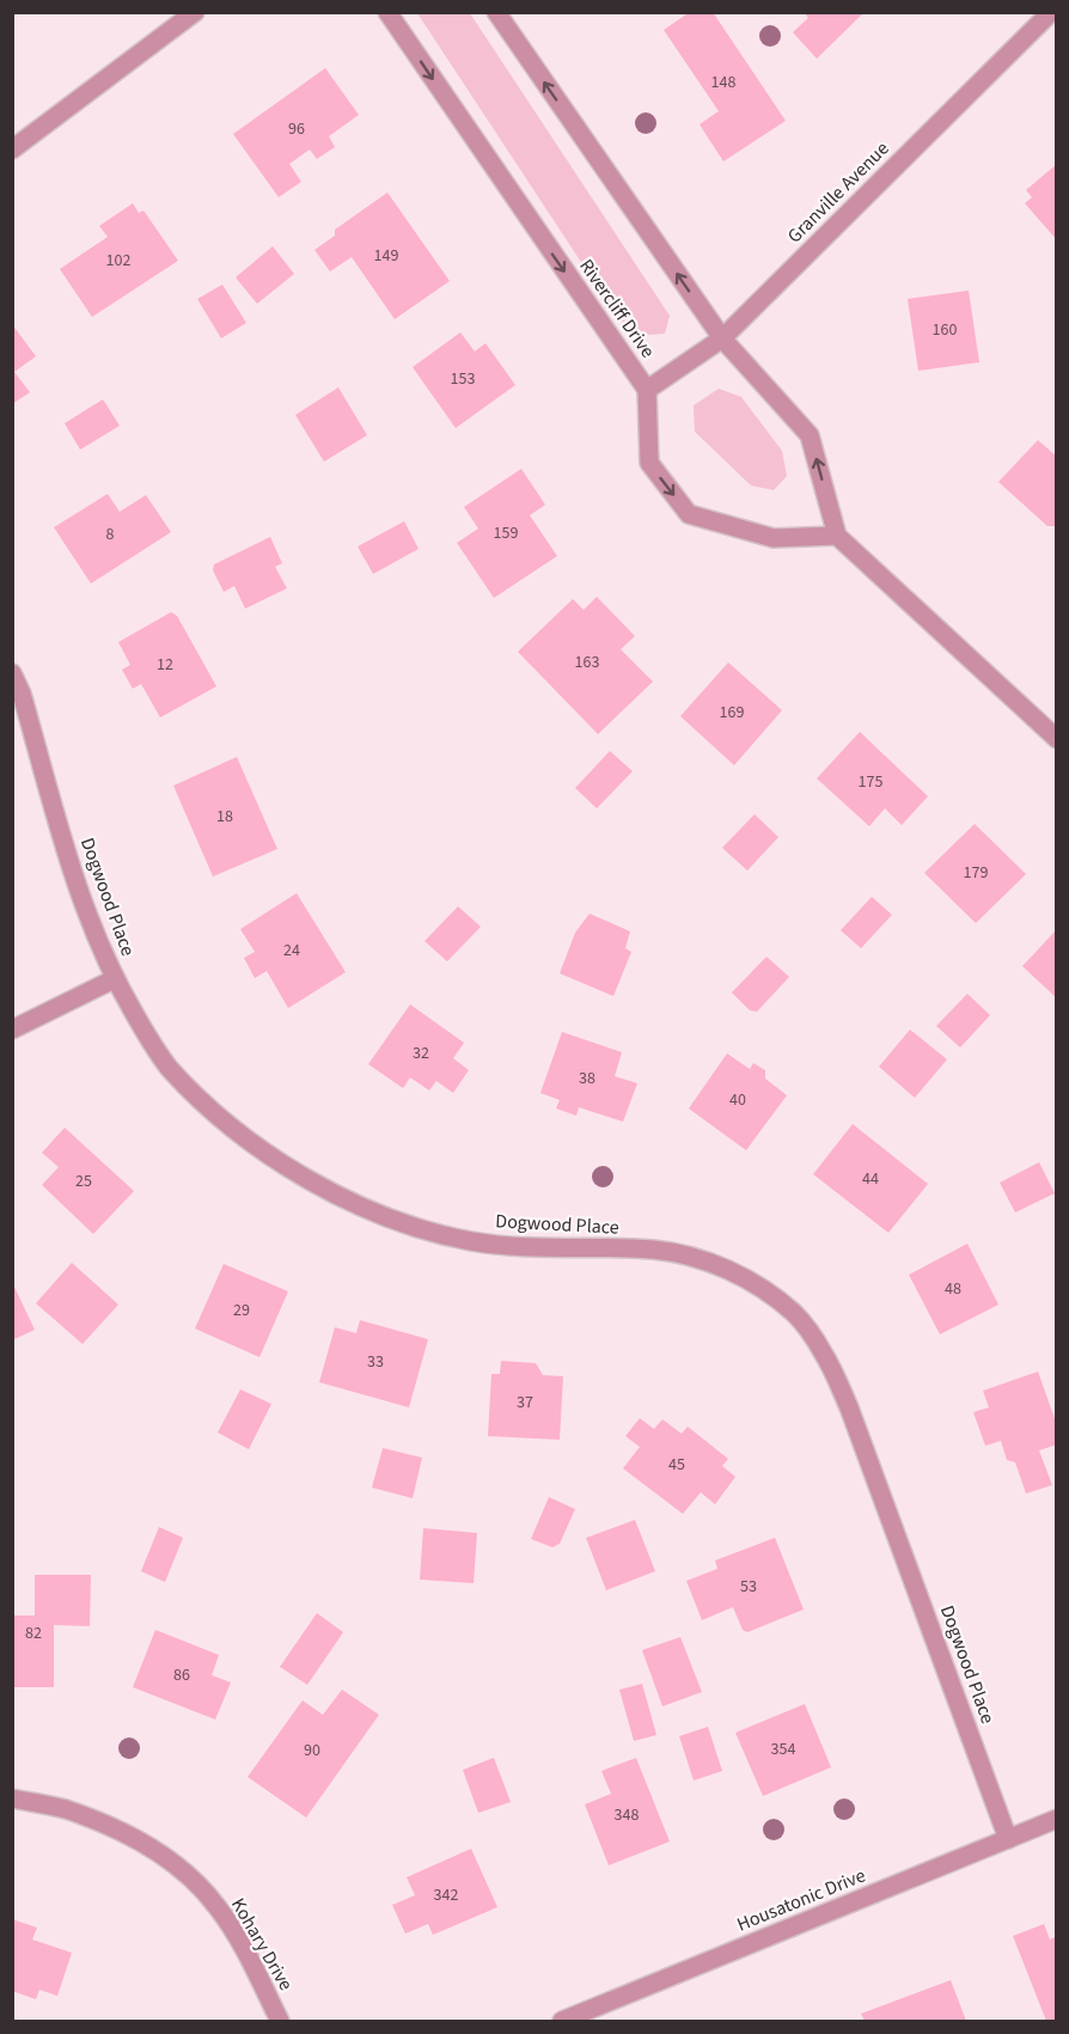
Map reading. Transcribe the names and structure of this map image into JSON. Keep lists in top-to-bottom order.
{
  "streets": {
    "street": [
      "Granville Avenue",
      "Rivercliff Drive",
      "Dogwood Place",
      "Housatonic Drive",
      "Kohary Drive"
    ]
  },
  "crossings": [
    ["Granville Avenue", "Rivercliff Drive"],
    ["Dogwood Place", "Housatonic Drive"]
  ],
  "house_numbers": [
    "148",
    "96",
    "149",
    "102",
    "160",
    "153",
    "159",
    "8",
    "163",
    "12",
    "169",
    "175",
    "18",
    "179",
    "24",
    "32",
    "38",
    "40",
    "44",
    "25",
    "48",
    "29",
    "33",
    "37",
    "45",
    "53",
    "82",
    "86",
    "354",
    "90",
    "348",
    "342"
  ]
}
